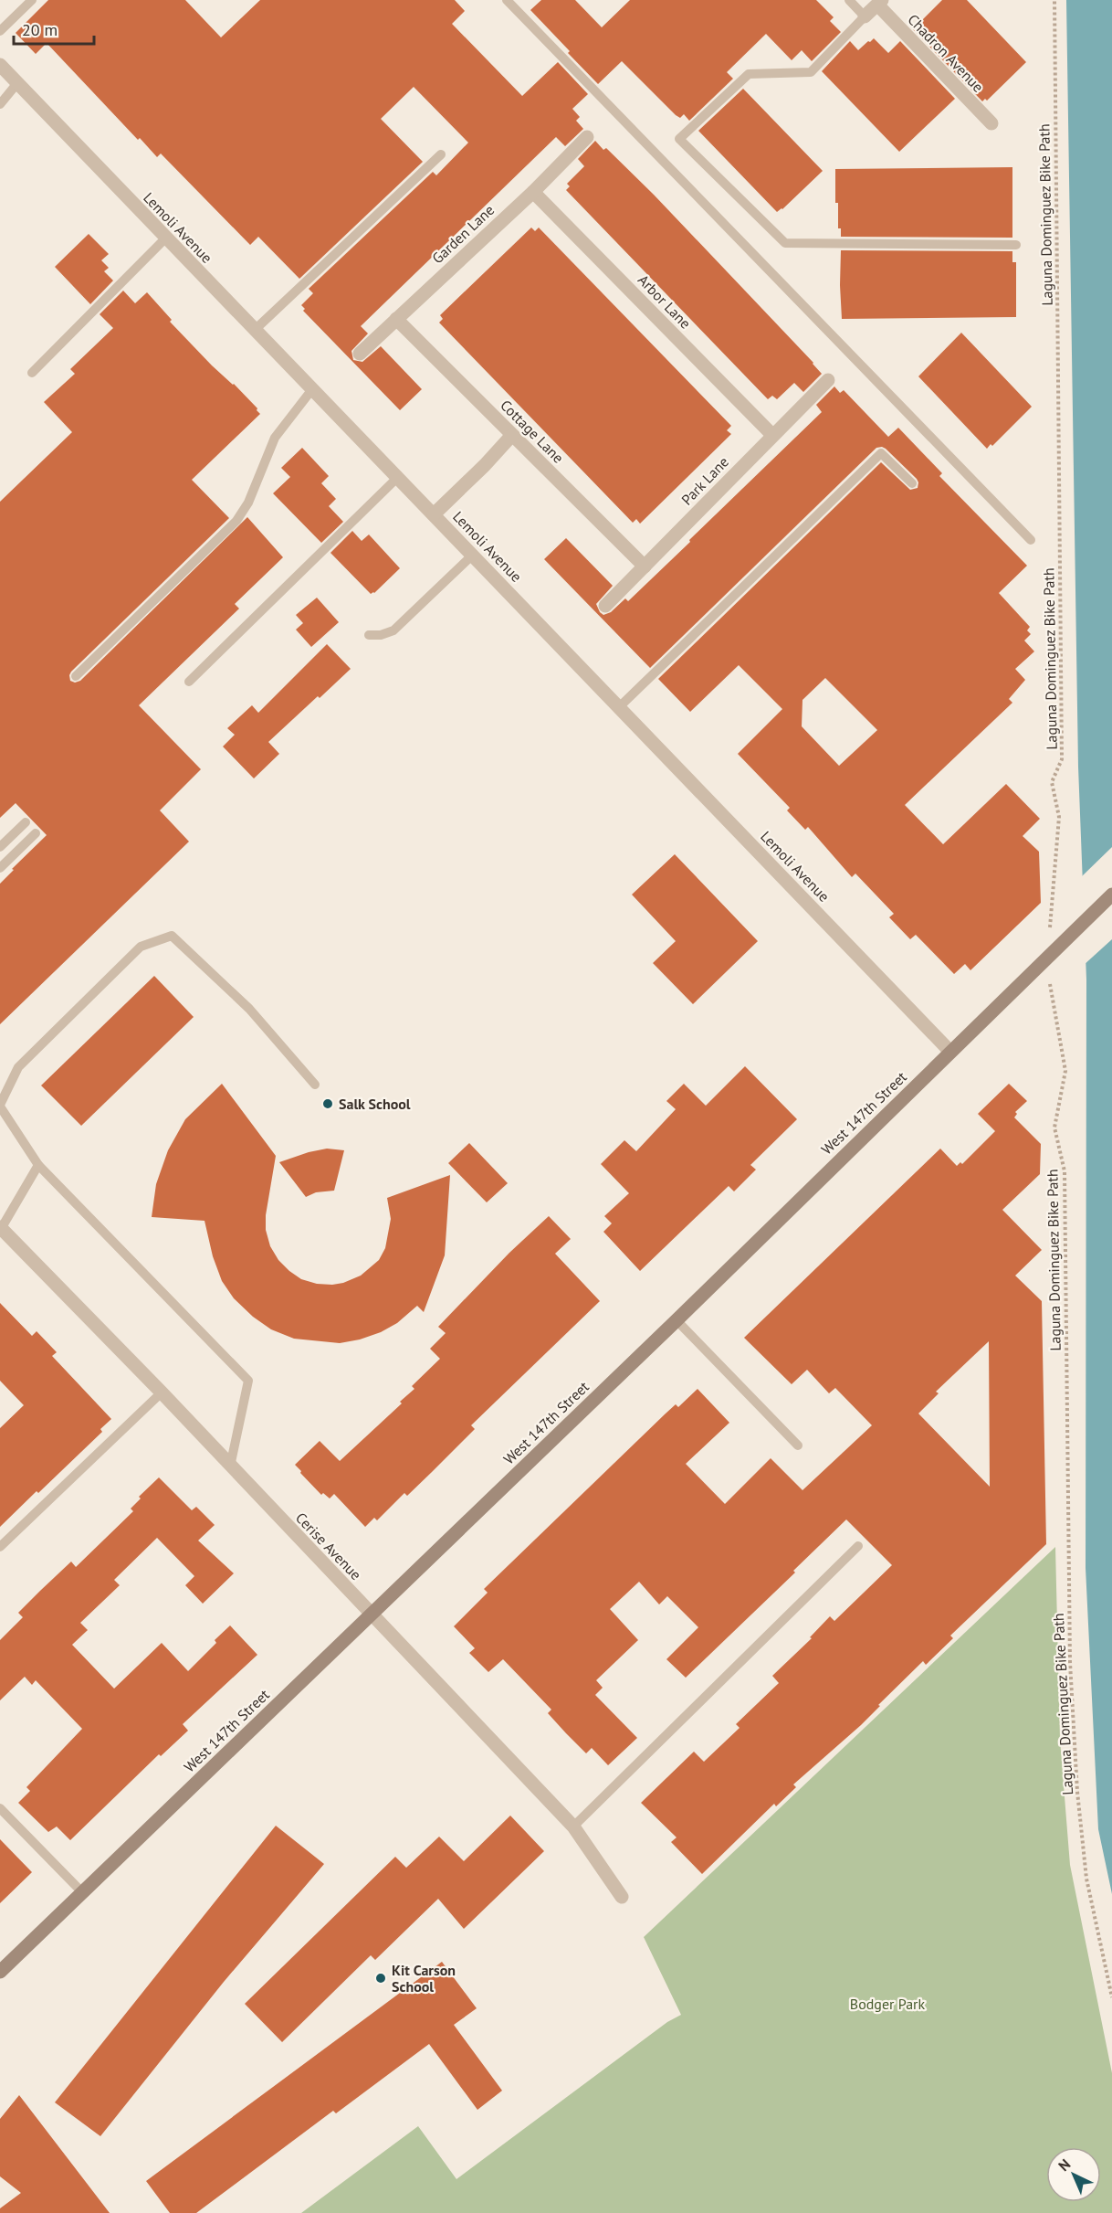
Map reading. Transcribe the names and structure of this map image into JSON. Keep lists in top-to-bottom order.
{
  "streets": {
    "street": [
      "Chadron Avenue",
      "Lemoli Avenue",
      "Garden Lane",
      "Arbor Lane",
      "Cottage Lane",
      "Park Lane",
      "West 147th Street",
      "Cerise Avenue"
    ],
    "path": ["Laguna Dominguez Bike Path"]
  },
  "crossings": [
    ["Laguna Dominguez Bike Path", "West 147th Street"],
    ["Lemoli Avenue", "West 147th Street"],
    ["Garden Lane", "Arbor Lane"],
    ["Garden Lane", "Cottage Lane"],
    ["Arbor Lane", "Park Lane"],
    ["Cottage Lane", "Park Lane"],
    ["West 147th Street", "Cerise Avenue"]
  ],
  "parks": ["Bodger Park"],
  "places": ["Salk School", "Kit Carson School"],
  "scale_bar": "20 m",
  "north": "top left"
}
